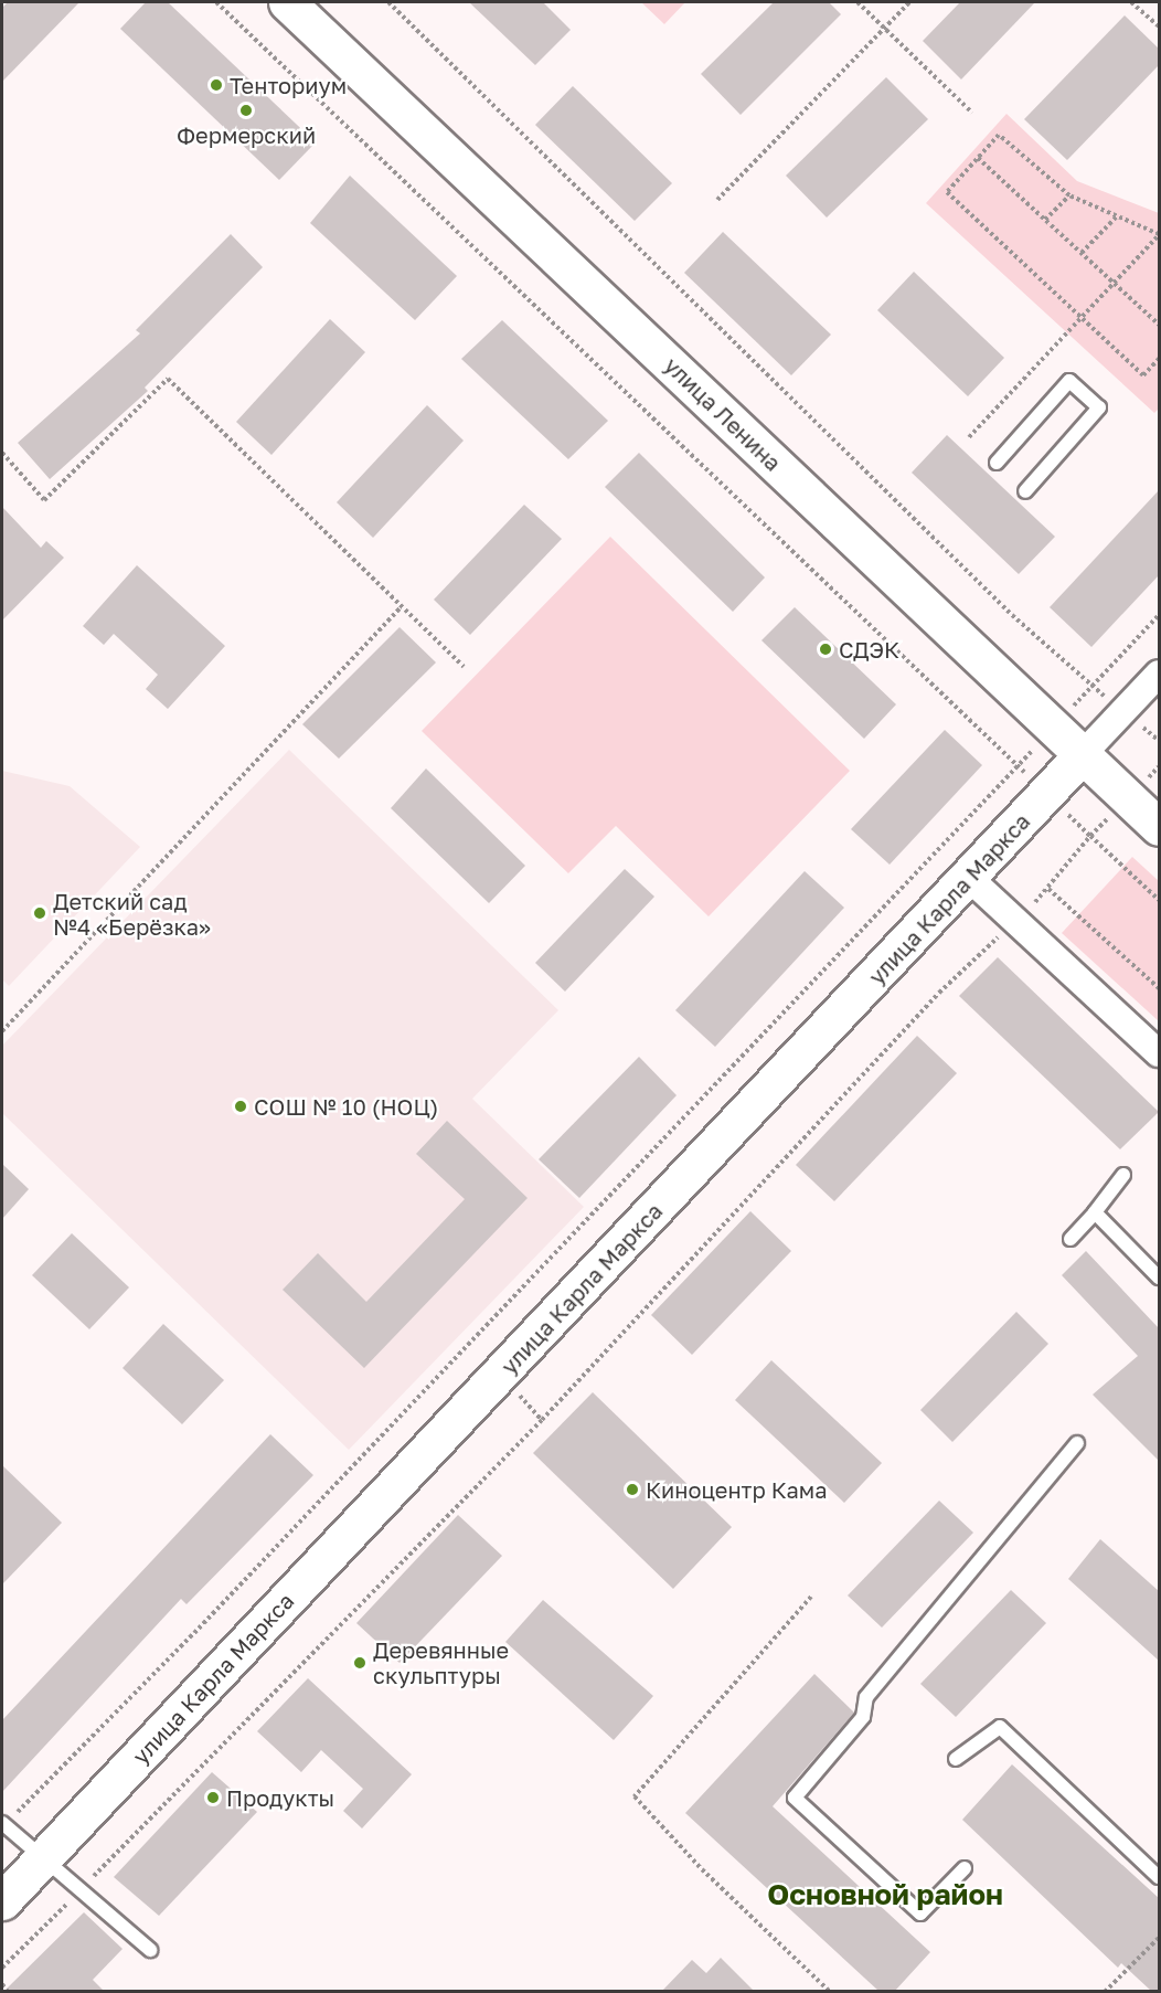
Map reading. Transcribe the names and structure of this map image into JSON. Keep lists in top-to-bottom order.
{
  "streets": {
    "street": ["улица Ленина", "улица Карла Маркса"]
  },
  "crossings": [
    ["улица Ленина", "улица Карла Маркса"]
  ],
  "districts": ["Основной район"],
  "places": [
    "Тенториум",
    "Фермерский",
    "СДЭК",
    "Детский сад №4 «Берёзка»",
    "СОШ № 10 (НОЦ)",
    "Киноцентр Кама",
    "Деревянные скульптуры",
    "Продукты"
  ]
}
